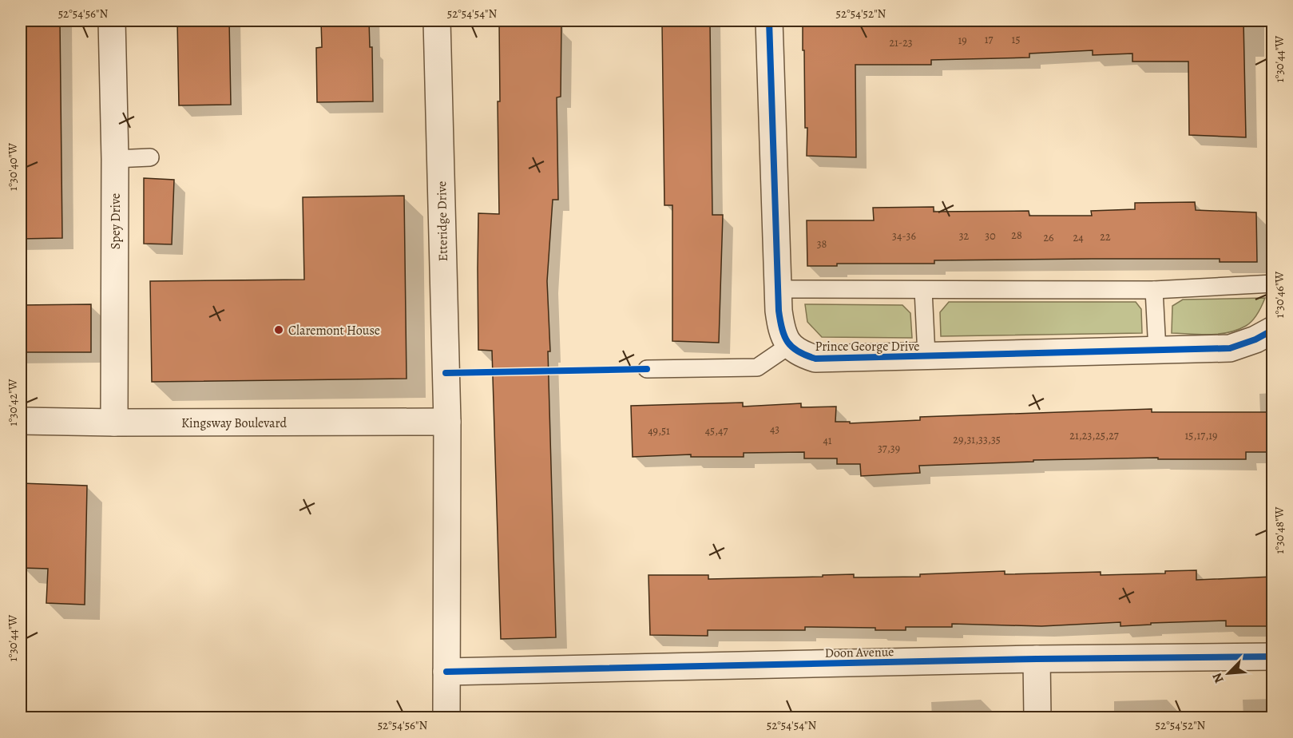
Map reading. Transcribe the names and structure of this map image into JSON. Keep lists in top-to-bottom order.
{
  "streets": {
    "street": [
      "Spey Drive",
      "Etteridge Drive",
      "Prince George Drive",
      "Kingsway Boulevard",
      "Doon Avenue"
    ]
  },
  "crossings": [
    ["Spey Drive", "Kingsway Boulevard"],
    ["Etteridge Drive", "Kingsway Boulevard"],
    ["Etteridge Drive", "Doon Avenue"]
  ],
  "places": ["Claremont House"],
  "house_numbers": [
    "17",
    "15",
    "19",
    "21-23",
    "28",
    "34-36",
    "32",
    "30",
    "22",
    "26",
    "24",
    "38",
    "43",
    "49,51",
    "45,47",
    "21,23,25,27",
    "15,17,19",
    "29,31,33,35",
    "41",
    "37,39"
  ],
  "north": "bottom left",
  "coordinates": [
    "52°54'56\"N",
    "52°54'54\"N",
    "52°54'52\"N",
    "1°30'44\"W",
    "1°30'40\"W",
    "1°30'46\"W",
    "1°30'42\"W",
    "1°30'48\"W"
  ]
}
